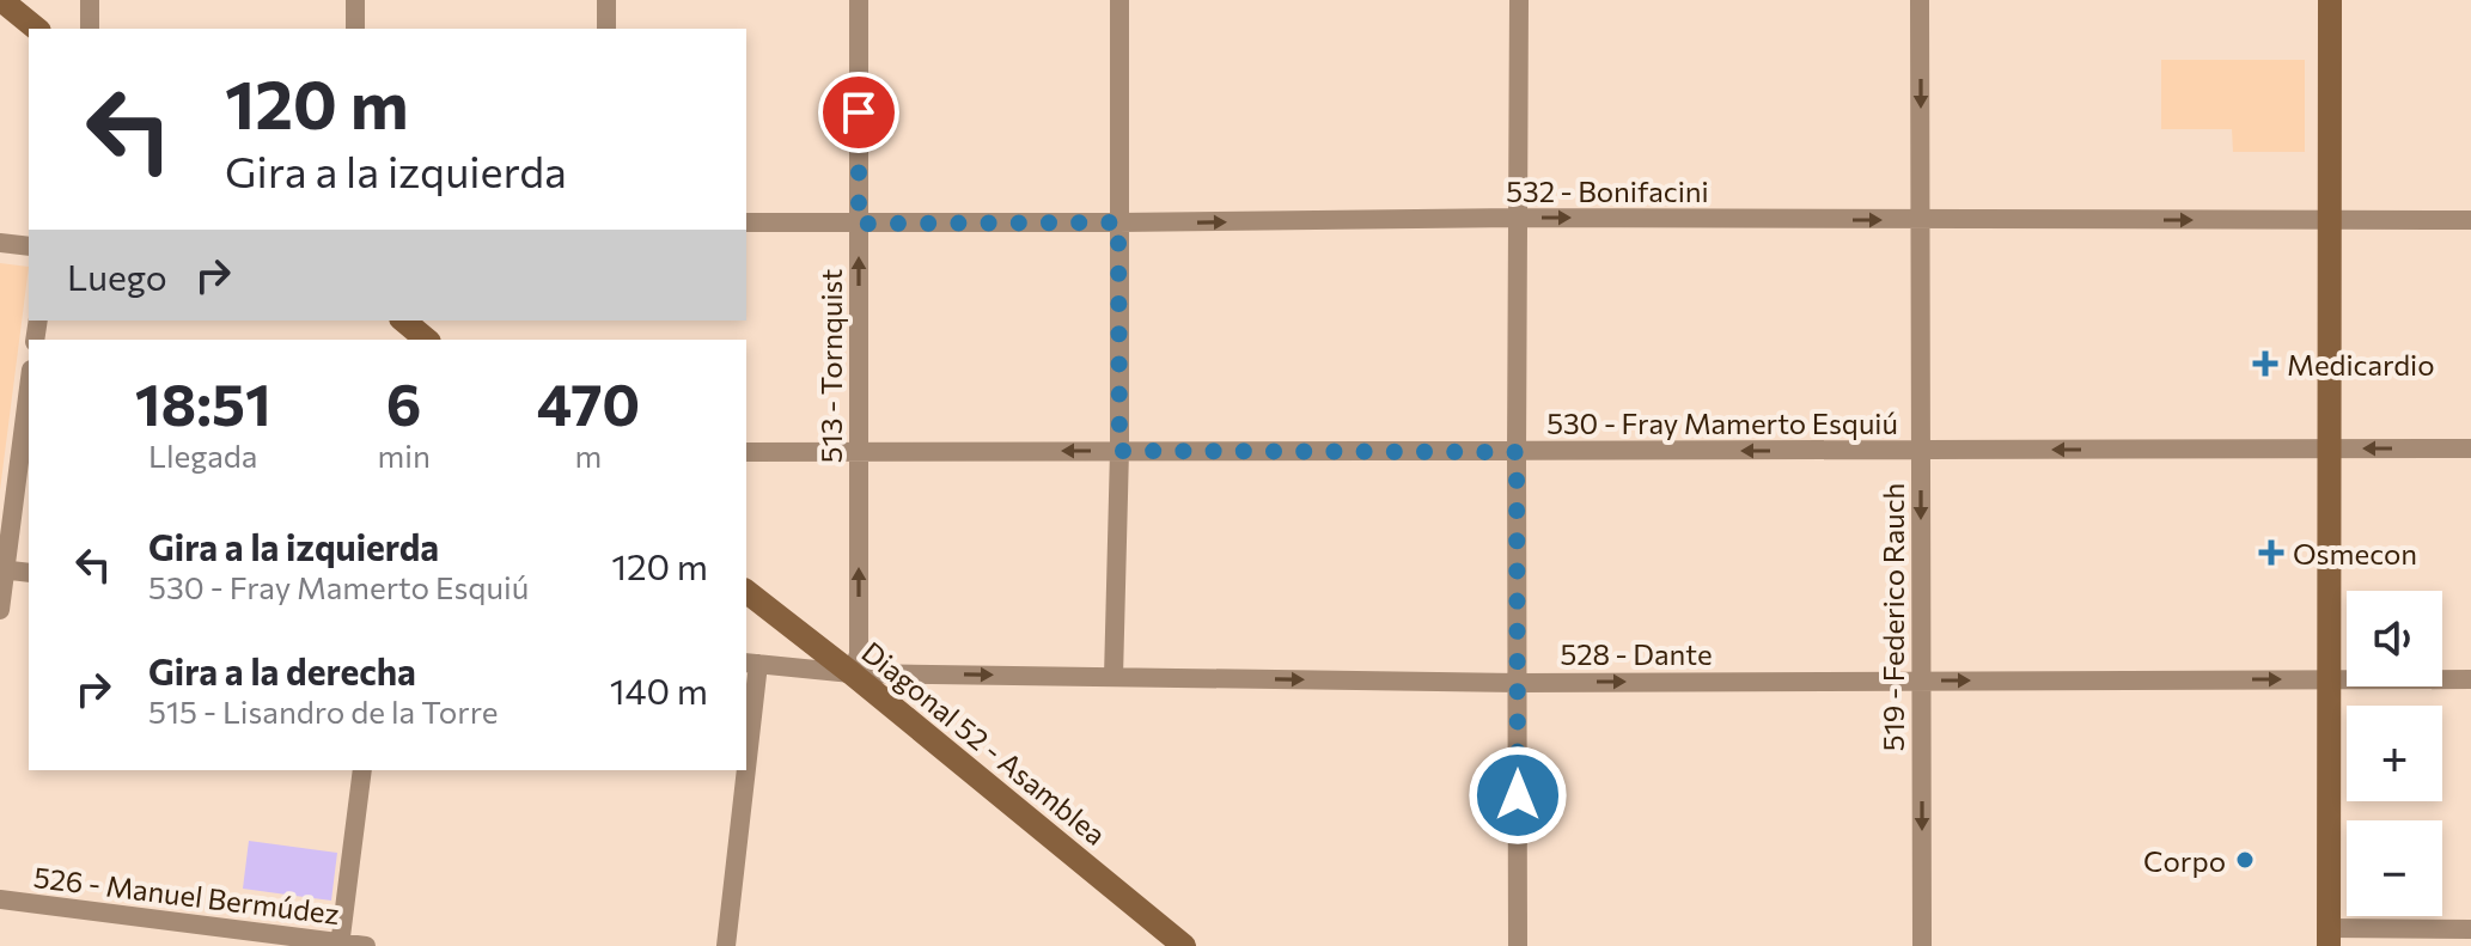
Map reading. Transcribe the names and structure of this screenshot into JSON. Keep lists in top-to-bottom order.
{
  "streets": {
    "main road": ["Diagonal 52 - Asamblea"],
    "street": [
      "532 - Bonifacini",
      "513 - Tornquist",
      "530 - Fray Mamerto Esquiú",
      "519 - Federico Rauch",
      "528 - Dante",
      "526 - Manuel Bermúdez"
    ]
  },
  "crossings": [
    ["532 - Bonifacini", "513 - Tornquist"],
    ["532 - Bonifacini", "519 - Federico Rauch"],
    ["513 - Tornquist", "530 - Fray Mamerto Esquiú"],
    ["513 - Tornquist", "528 - Dante"],
    ["513 - Tornquist", "Diagonal 52 - Asamblea"],
    ["530 - Fray Mamerto Esquiú", "519 - Federico Rauch"],
    ["519 - Federico Rauch", "528 - Dante"],
    ["528 - Dante", "Diagonal 52 - Asamblea"]
  ],
  "one_way": [
    "532 - Bonifacini",
    "513 - Tornquist",
    "530 - Fray Mamerto Esquiú",
    "519 - Federico Rauch",
    "528 - Dante"
  ],
  "places": {
    "health": ["Medicardio", "Osmecon"],
    "other": ["Corpo"]
  },
  "page": {
    "turn": ["120 m", "Gira a la izquierda"],
    "then": "Luego",
    "eta": [
      "18:51",
      "Llegada",
      "6",
      "min",
      "470",
      "m"
    ],
    "list": [
      {
        "name": "Gira a la izquierda",
        "note": "530 - Fray Mamerto Esquiú",
        "value": "120 m"
      },
      {
        "name": "Gira a la derecha",
        "note": "515 - Lisandro de la Torre",
        "value": "140 m"
      }
    ],
    "map_buttons": ["+", "−"]
  }
}
